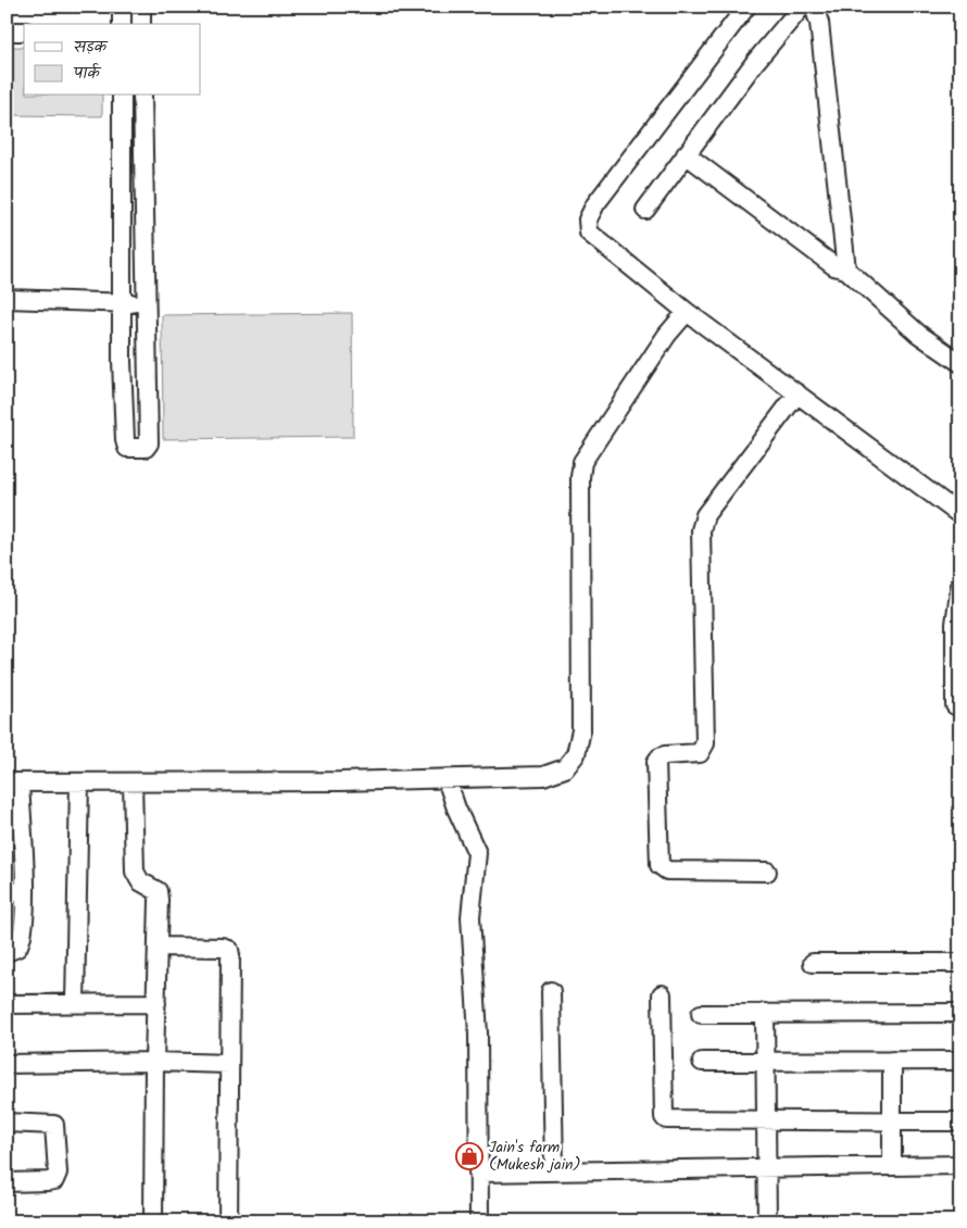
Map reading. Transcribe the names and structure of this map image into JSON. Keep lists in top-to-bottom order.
{
  "places": {
    "shop": ["Jain's farm (Mukesh jain)"]
  },
  "legend": ["सड़क", "पार्क"]
}
